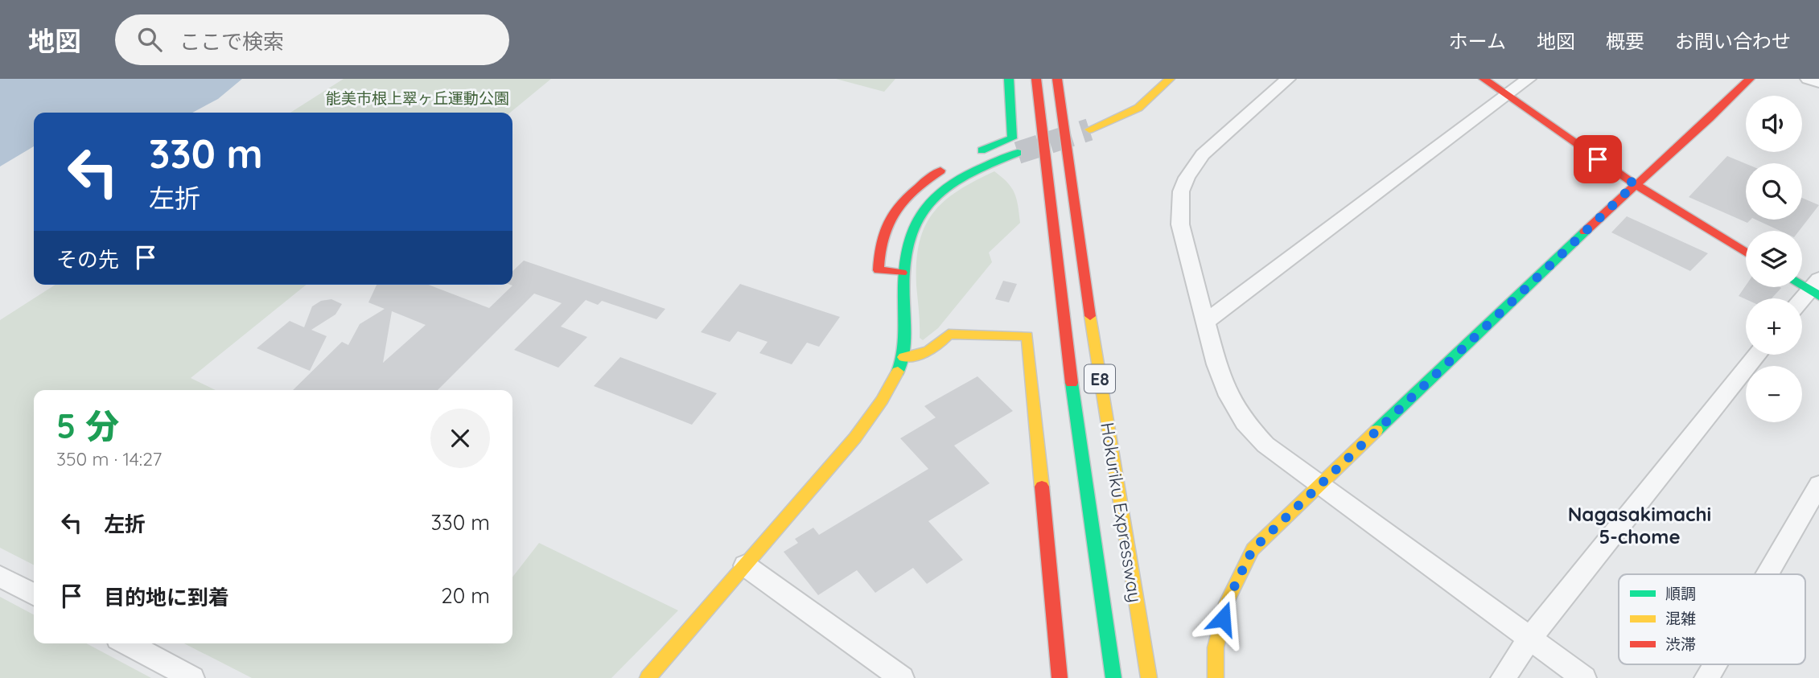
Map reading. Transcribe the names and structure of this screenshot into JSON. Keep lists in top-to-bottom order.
{
  "streets": {
    "main road": ["E8", "Hokuriku Expressway"]
  },
  "districts": ["Nagasakimachi 5-chome"],
  "parks": ["能美市根上翠ヶ丘運動公園"],
  "legend": ["順調", "混雑", "渋滞"],
  "page": {
    "header": "地図",
    "search": "ここで検索",
    "nav": [
      "ホーム",
      "地図",
      "概要",
      "お問い合わせ"
    ],
    "map_buttons": ["+", "−"],
    "turn": ["330 m", "左折"],
    "then": "その先",
    "heading": ["5 分", "350 m · 14:27"],
    "list": [
      {
        "name": "左折",
        "value": "330 m"
      },
      {
        "name": "目的地に到着",
        "value": "20 m"
      }
    ]
  }
}
